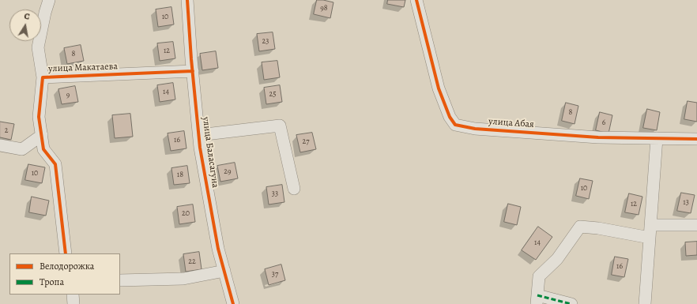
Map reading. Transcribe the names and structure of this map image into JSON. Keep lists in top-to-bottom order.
{
  "streets": {
    "street": ["улица Макатаева", "улица Абая", "улица Баласагуна"]
  },
  "crossings": [
    ["улица Макатаева", "улица Баласагуна"]
  ],
  "house_numbers": [
    "98",
    "10",
    "23",
    "12",
    "8",
    "14",
    "25",
    "9",
    "8",
    "6",
    "2",
    "16",
    "27",
    "29",
    "10",
    "18",
    "10",
    "33",
    "13",
    "12",
    "20",
    "14",
    "22",
    "16",
    "37"
  ],
  "legend": ["Велодорожка", "Тропа"],
  "north": "top"
}
